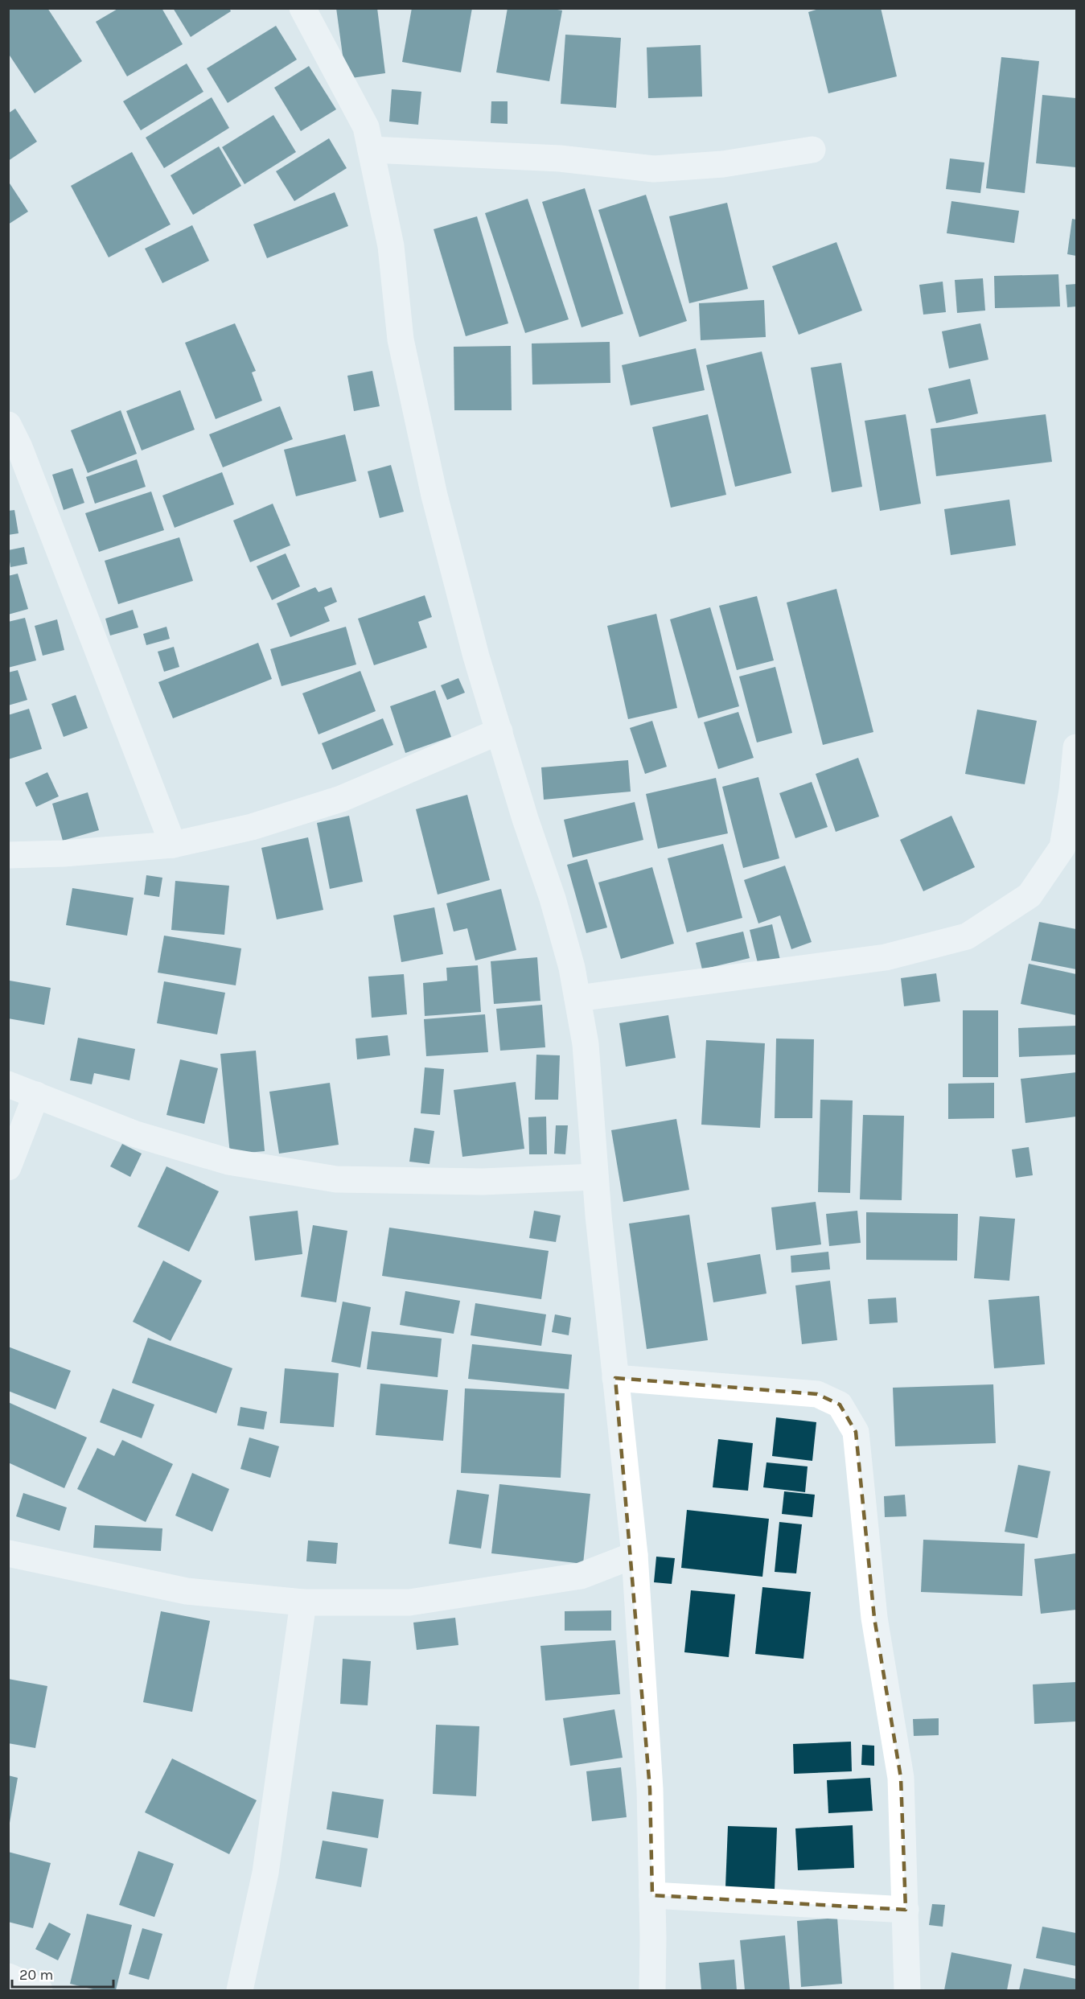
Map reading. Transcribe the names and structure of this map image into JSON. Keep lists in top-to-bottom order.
{
  "scale_bar": "20 m"
}
